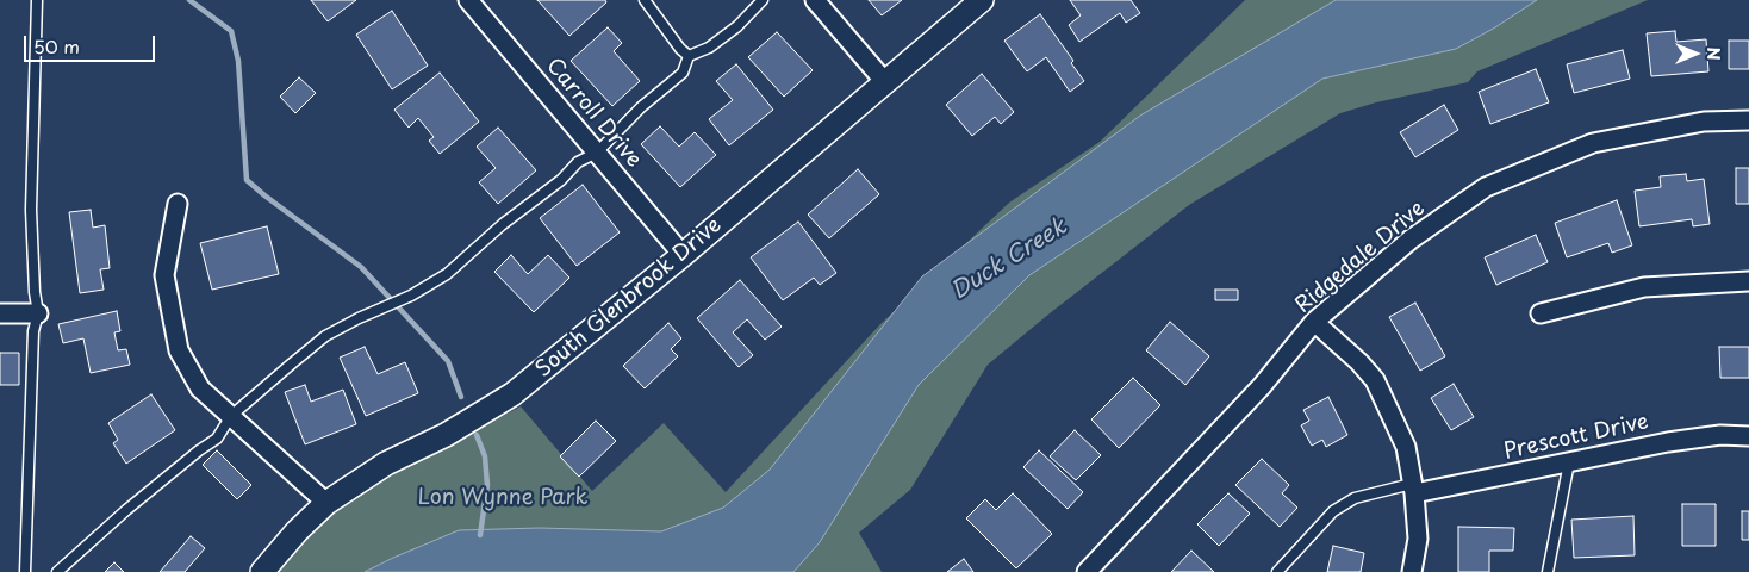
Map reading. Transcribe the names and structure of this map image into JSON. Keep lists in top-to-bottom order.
{
  "streets": {
    "street": [
      "Carroll Drive",
      "Ridgedale Drive",
      "South Glenbrook Drive",
      "Prescott Drive"
    ]
  },
  "crossings": [
    ["Carroll Drive", "South Glenbrook Drive"]
  ],
  "water": ["Duck Creek"],
  "parks": ["Lon Wynne Park"],
  "scale_bar": "50 m",
  "north": "right"
}
